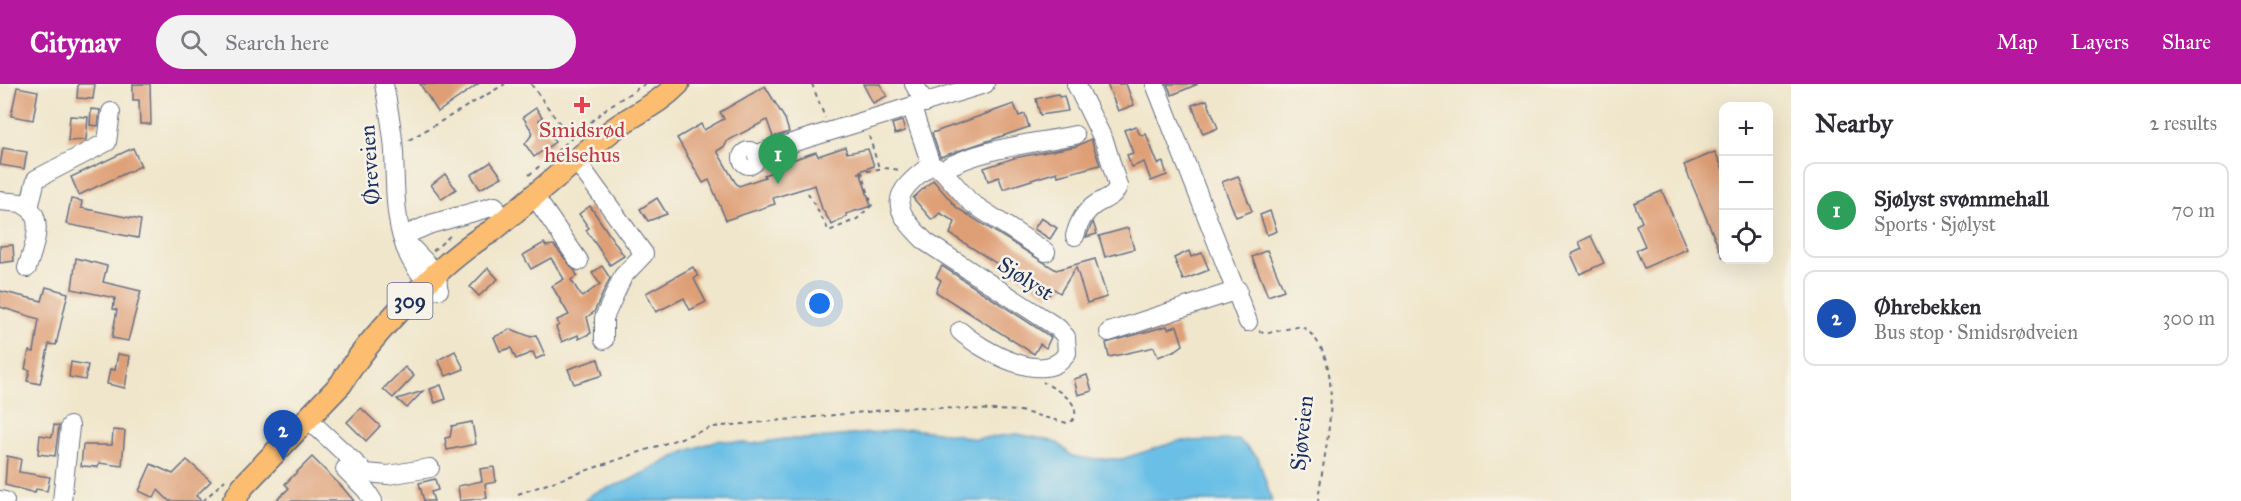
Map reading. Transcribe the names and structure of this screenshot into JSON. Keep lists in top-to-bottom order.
{
  "streets": {
    "main road": ["309"],
    "street": ["Øreveien", "Sjølyst"],
    "path": ["Sjøveien"]
  },
  "places": {
    "health": ["Smidsrød helsehus"]
  },
  "page": {
    "header": "Citynav",
    "search": "Search here",
    "nav": ["Map", "Layers", "Share"],
    "heading": ["Nearby", "2 results"],
    "map_buttons": ["+", "−"],
    "pins": ["1", "2"],
    "list": [
      {
        "mark": "1",
        "name": "Sjølyst svømmehall",
        "note": "Sports · Sjølyst",
        "value": "70 m"
      },
      {
        "mark": "2",
        "name": "Øhrebekken",
        "note": "Bus stop · Smidsrødveien",
        "value": "300 m"
      }
    ]
  }
}
